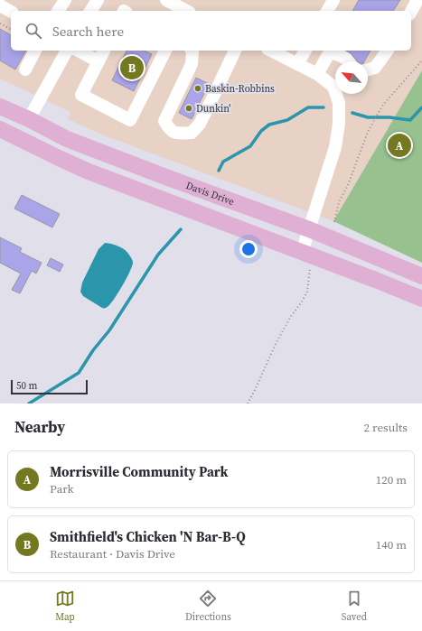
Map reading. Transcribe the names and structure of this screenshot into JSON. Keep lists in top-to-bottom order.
{
  "streets": {
    "main road": ["Davis Drive"]
  },
  "places": ["Baskin-Robbins", "Dunkin'"],
  "scale_bar": "50 m",
  "north": "top left",
  "page": {
    "search": "Search here",
    "pins": ["B", "A"],
    "scale": "50 m",
    "heading": ["Nearby", "2 results"],
    "list": [
      {
        "mark": "A",
        "name": "Morrisville Community Park",
        "note": "Park",
        "value": "120 m"
      },
      {
        "mark": "B",
        "name": "Smithfield's Chicken 'N Bar-B-Q",
        "note": "Restaurant · Davis Drive",
        "value": "140 m"
      }
    ],
    "nav": ["Map", "Directions", "Saved"]
  }
}
